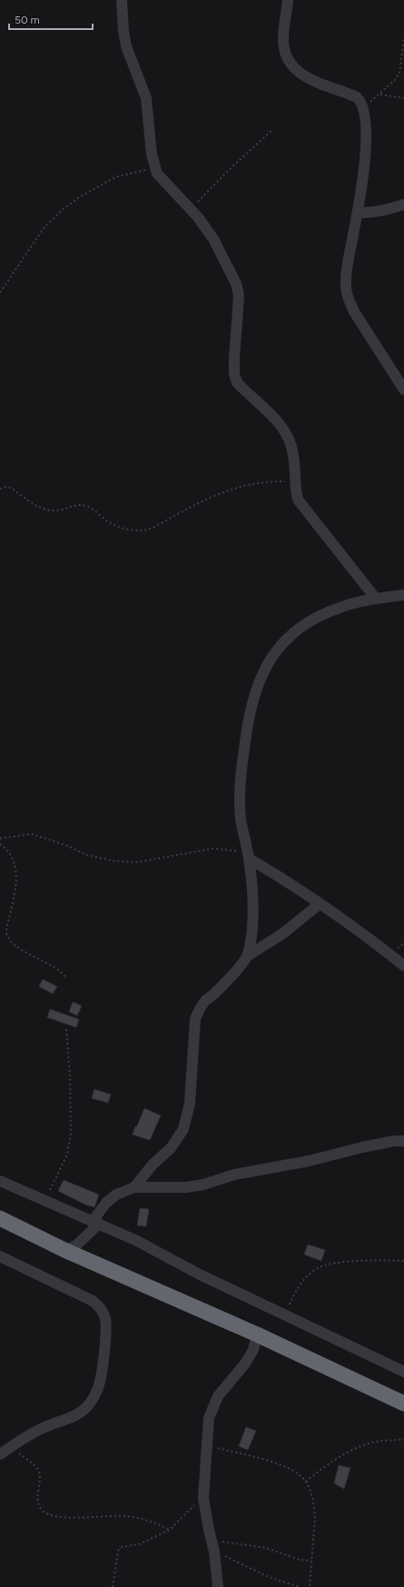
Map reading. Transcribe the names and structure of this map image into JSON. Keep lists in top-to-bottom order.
{
  "scale_bar": "50 m"
}
